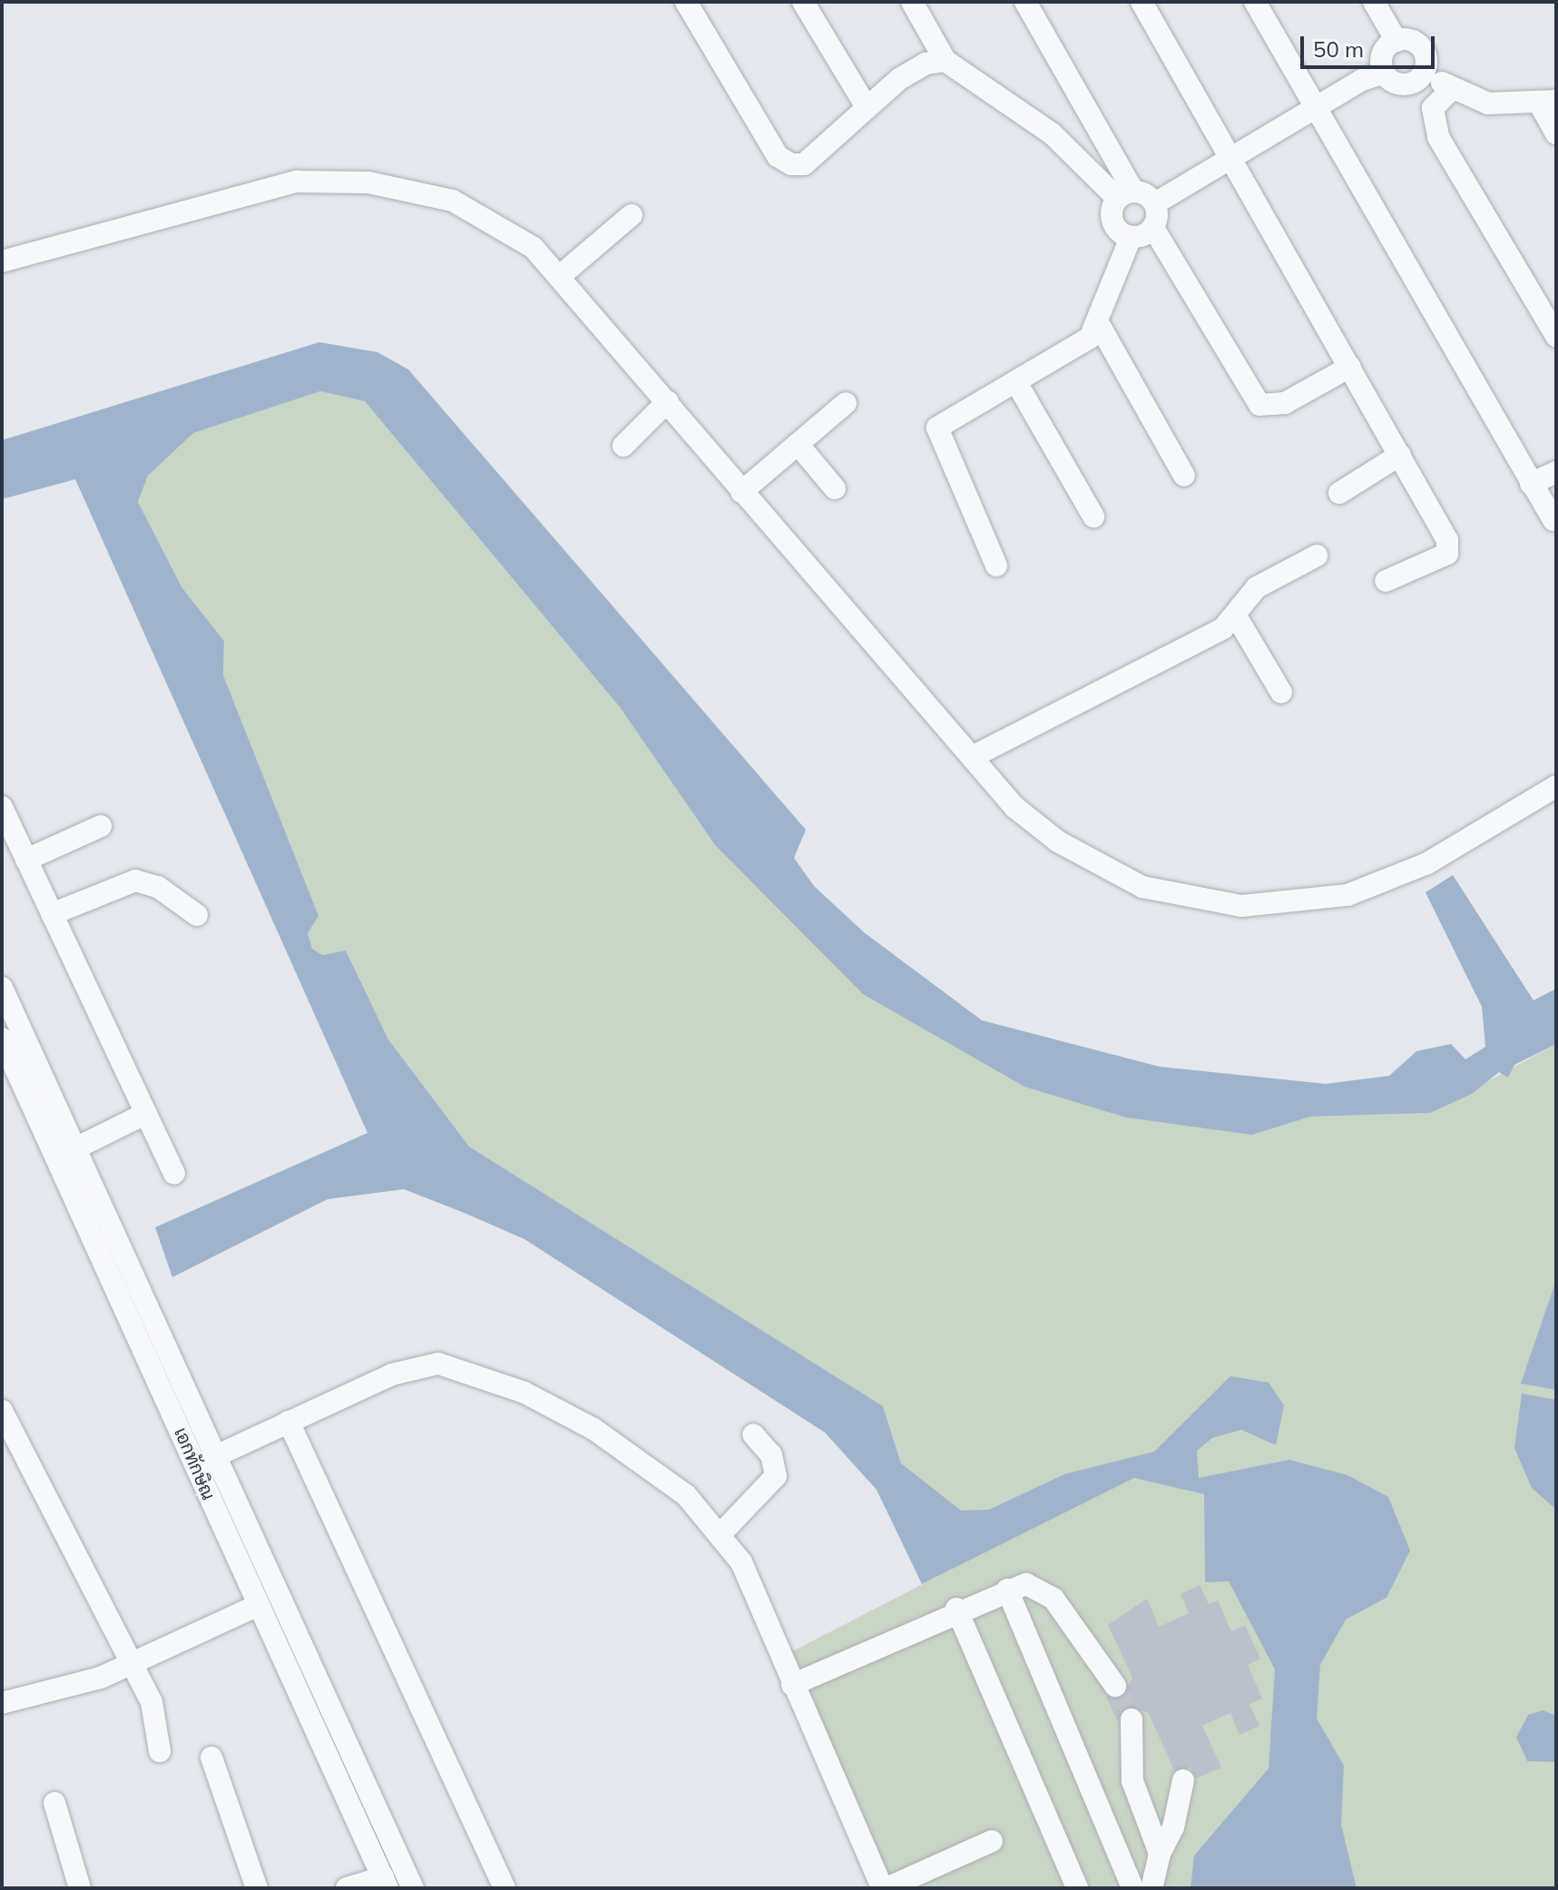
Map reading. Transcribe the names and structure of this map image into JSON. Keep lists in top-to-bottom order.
{
  "streets": {
    "street": ["เอกทักษิณ"]
  },
  "scale_bar": "50 m"
}
